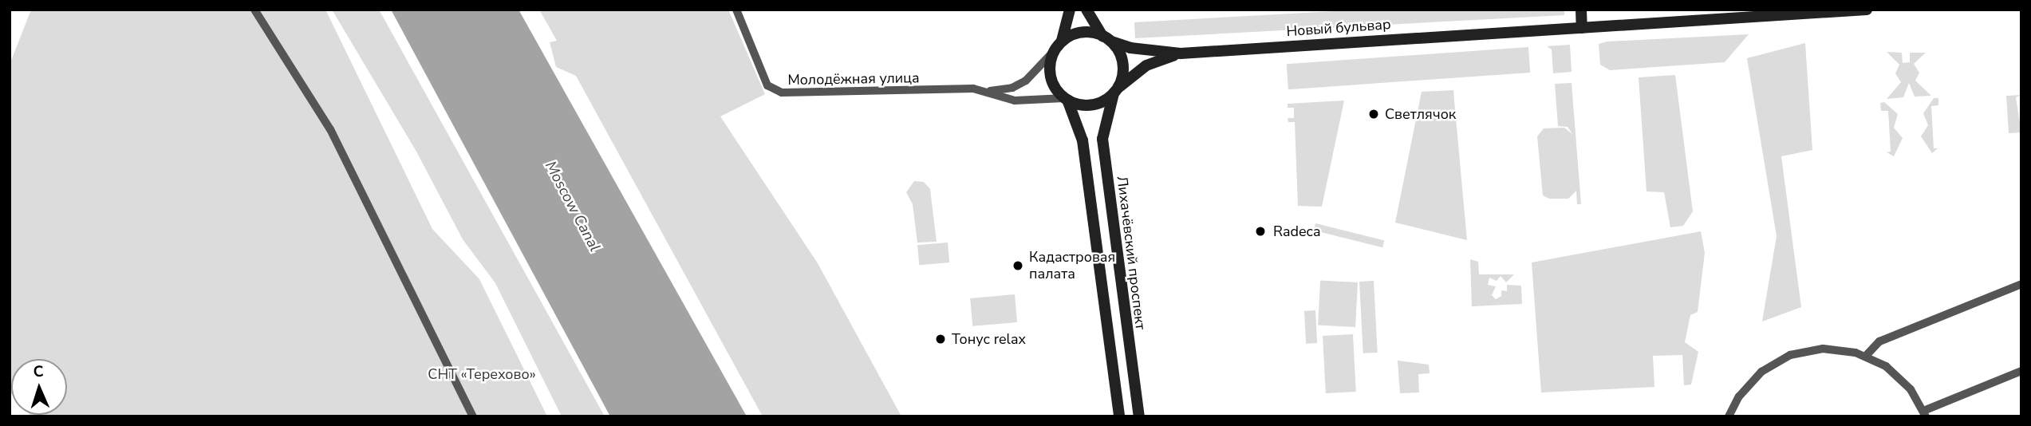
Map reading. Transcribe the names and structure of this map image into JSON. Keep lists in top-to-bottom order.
{
  "streets": {
    "main road": ["Новый бульвар", "Лихачёвский проспект"],
    "street": ["Молодёжная улица"]
  },
  "crossings": [
    ["Новый бульвар", "Молодёжная улица"],
    ["Новый бульвар", "Лихачёвский проспект"],
    ["Молодёжная улица", "Лихачёвский проспект"]
  ],
  "water": ["Moscow Canal"],
  "parks": ["СНТ «Терехово»"],
  "places": [
    "Светлячок",
    "Radeca",
    "Кадастровая палата",
    "Тонус relax"
  ],
  "north": "top"
}
